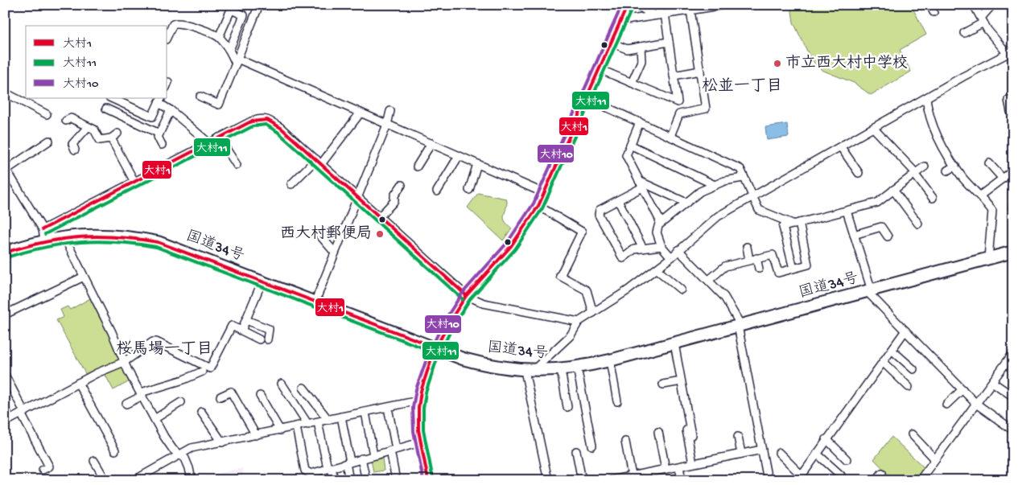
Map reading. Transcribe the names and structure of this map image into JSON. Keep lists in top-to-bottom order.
{
  "streets": {
    "highway": ["国道34号"]
  },
  "districts": ["松並一丁目", "桜馬場一丁目"],
  "places": ["市立西大村中学校", "西大村郵便局"],
  "lines": ["transit line 大村1", "transit line 大村10", "transit line 大村11"],
  "legend": ["大村1", "大村11", "大村10"]
}
